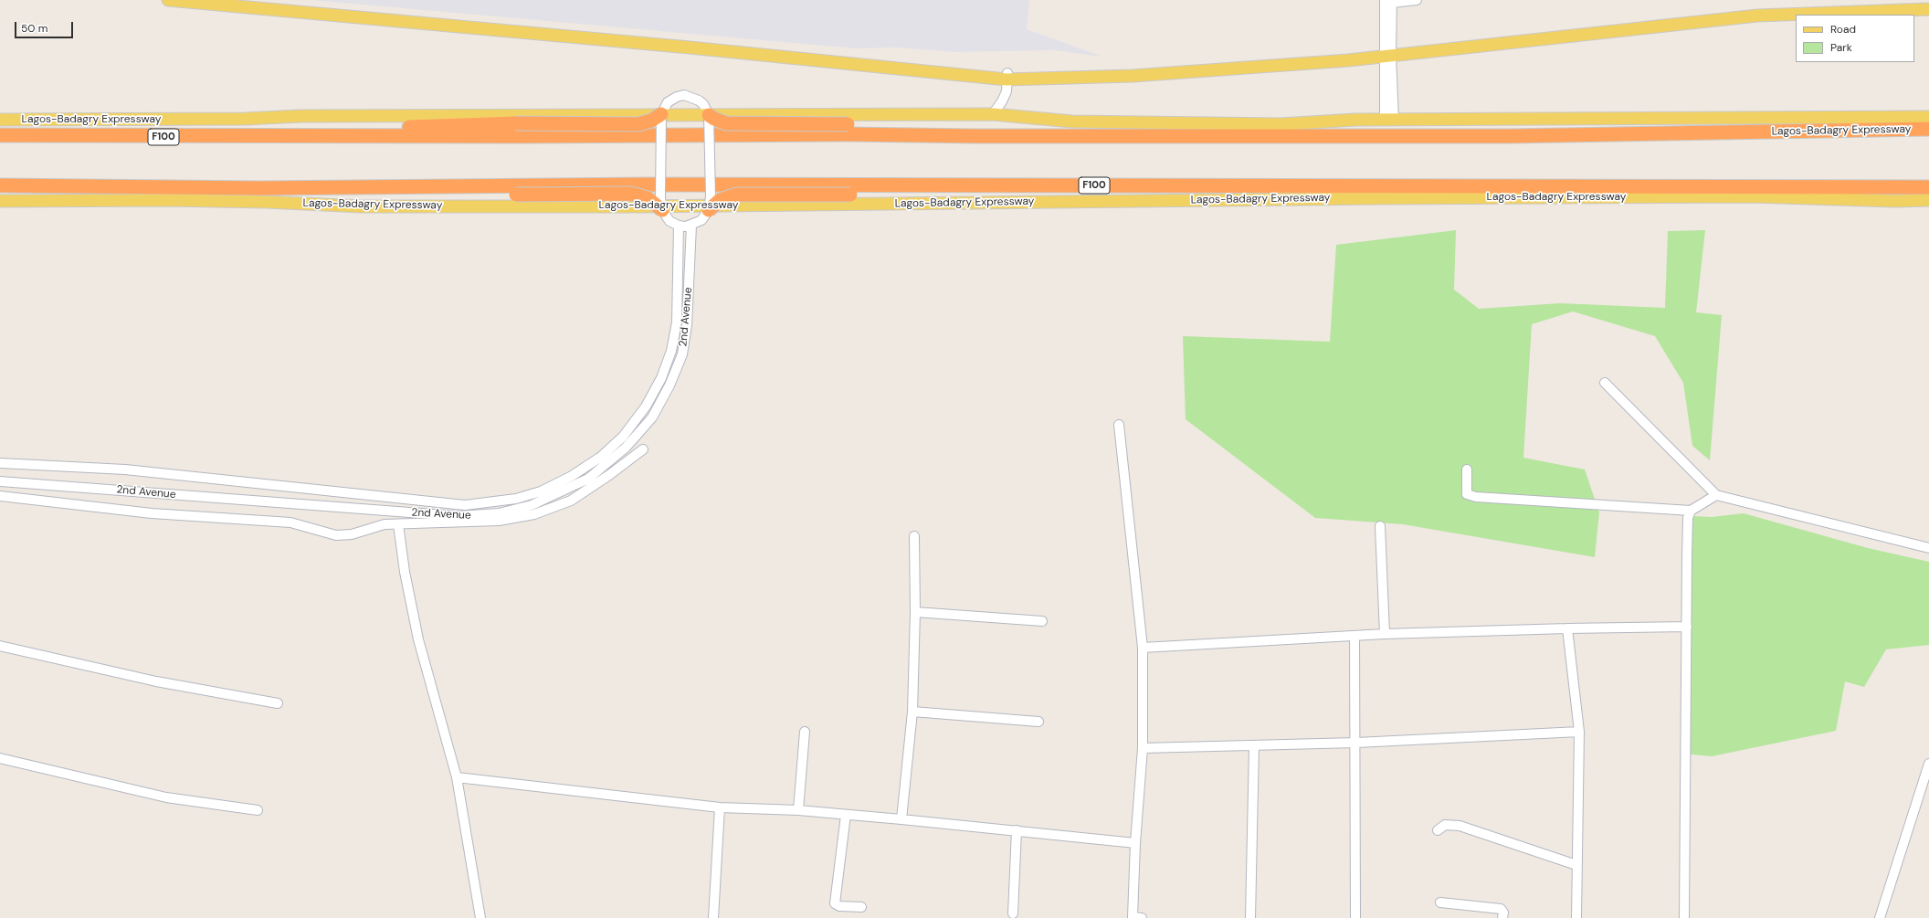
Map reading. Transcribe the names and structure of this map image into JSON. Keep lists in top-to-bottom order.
{
  "streets": {
    "highway": ["Lagos-Badagry Expressway", "F100"],
    "street": ["2nd Avenue"]
  },
  "legend": ["Road", "Park"],
  "scale_bar": "50 m"
}
